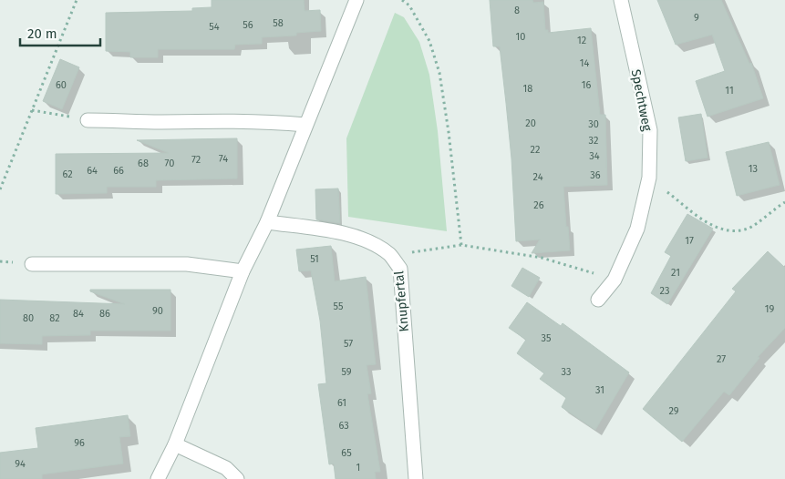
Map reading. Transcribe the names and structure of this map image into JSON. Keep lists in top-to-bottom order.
{
  "streets": {
    "street": ["Spechtweg", "Knupfertal"]
  },
  "house_numbers": [
    "8",
    "9",
    "58",
    "56",
    "54",
    "10",
    "12",
    "14",
    "60",
    "16",
    "18",
    "11",
    "20",
    "30",
    "32",
    "22",
    "34",
    "74",
    "72",
    "68",
    "70",
    "13",
    "64",
    "66",
    "62",
    "36",
    "24",
    "26",
    "17",
    "51",
    "21",
    "23",
    "55",
    "19",
    "90",
    "84",
    "86",
    "80",
    "82",
    "35",
    "57",
    "27",
    "59",
    "33",
    "31",
    "61",
    "29",
    "63",
    "96",
    "65",
    "94",
    "1"
  ],
  "scale_bar": "20 m"
}
